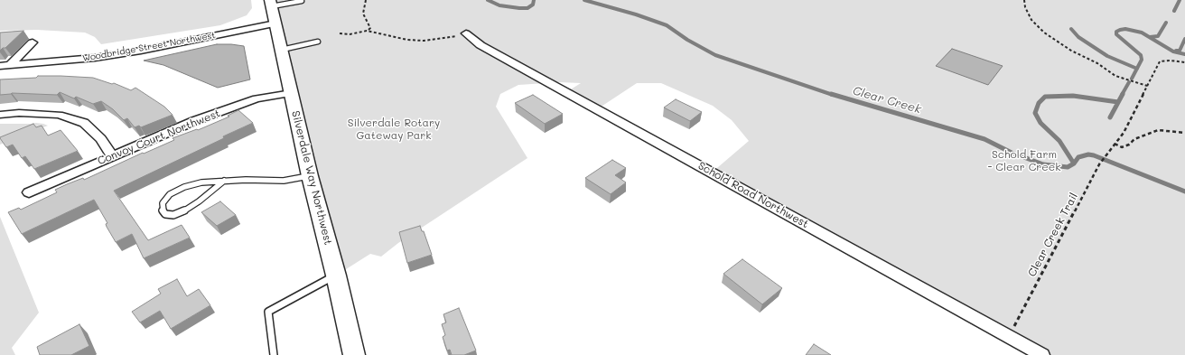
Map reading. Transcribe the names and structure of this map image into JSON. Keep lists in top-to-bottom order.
{
  "streets": {
    "main road": ["Silverdale Way Northwest"],
    "street": ["Woodbridge Street Northwest", "Convoy Court Northwest", "Schold Road Northwest"],
    "path": ["Clear Creek Trail"]
  },
  "crossings": [
    ["Woodbridge Street Northwest", "Silverdale Way Northwest"],
    ["Convoy Court Northwest", "Silverdale Way Northwest"],
    ["Schold Road Northwest", "Clear Creek Trail"]
  ],
  "water": ["Clear Creek"],
  "parks": ["Silverdale Rotary Gateway Park", "Schold Farm - Clear Creek"]
}
